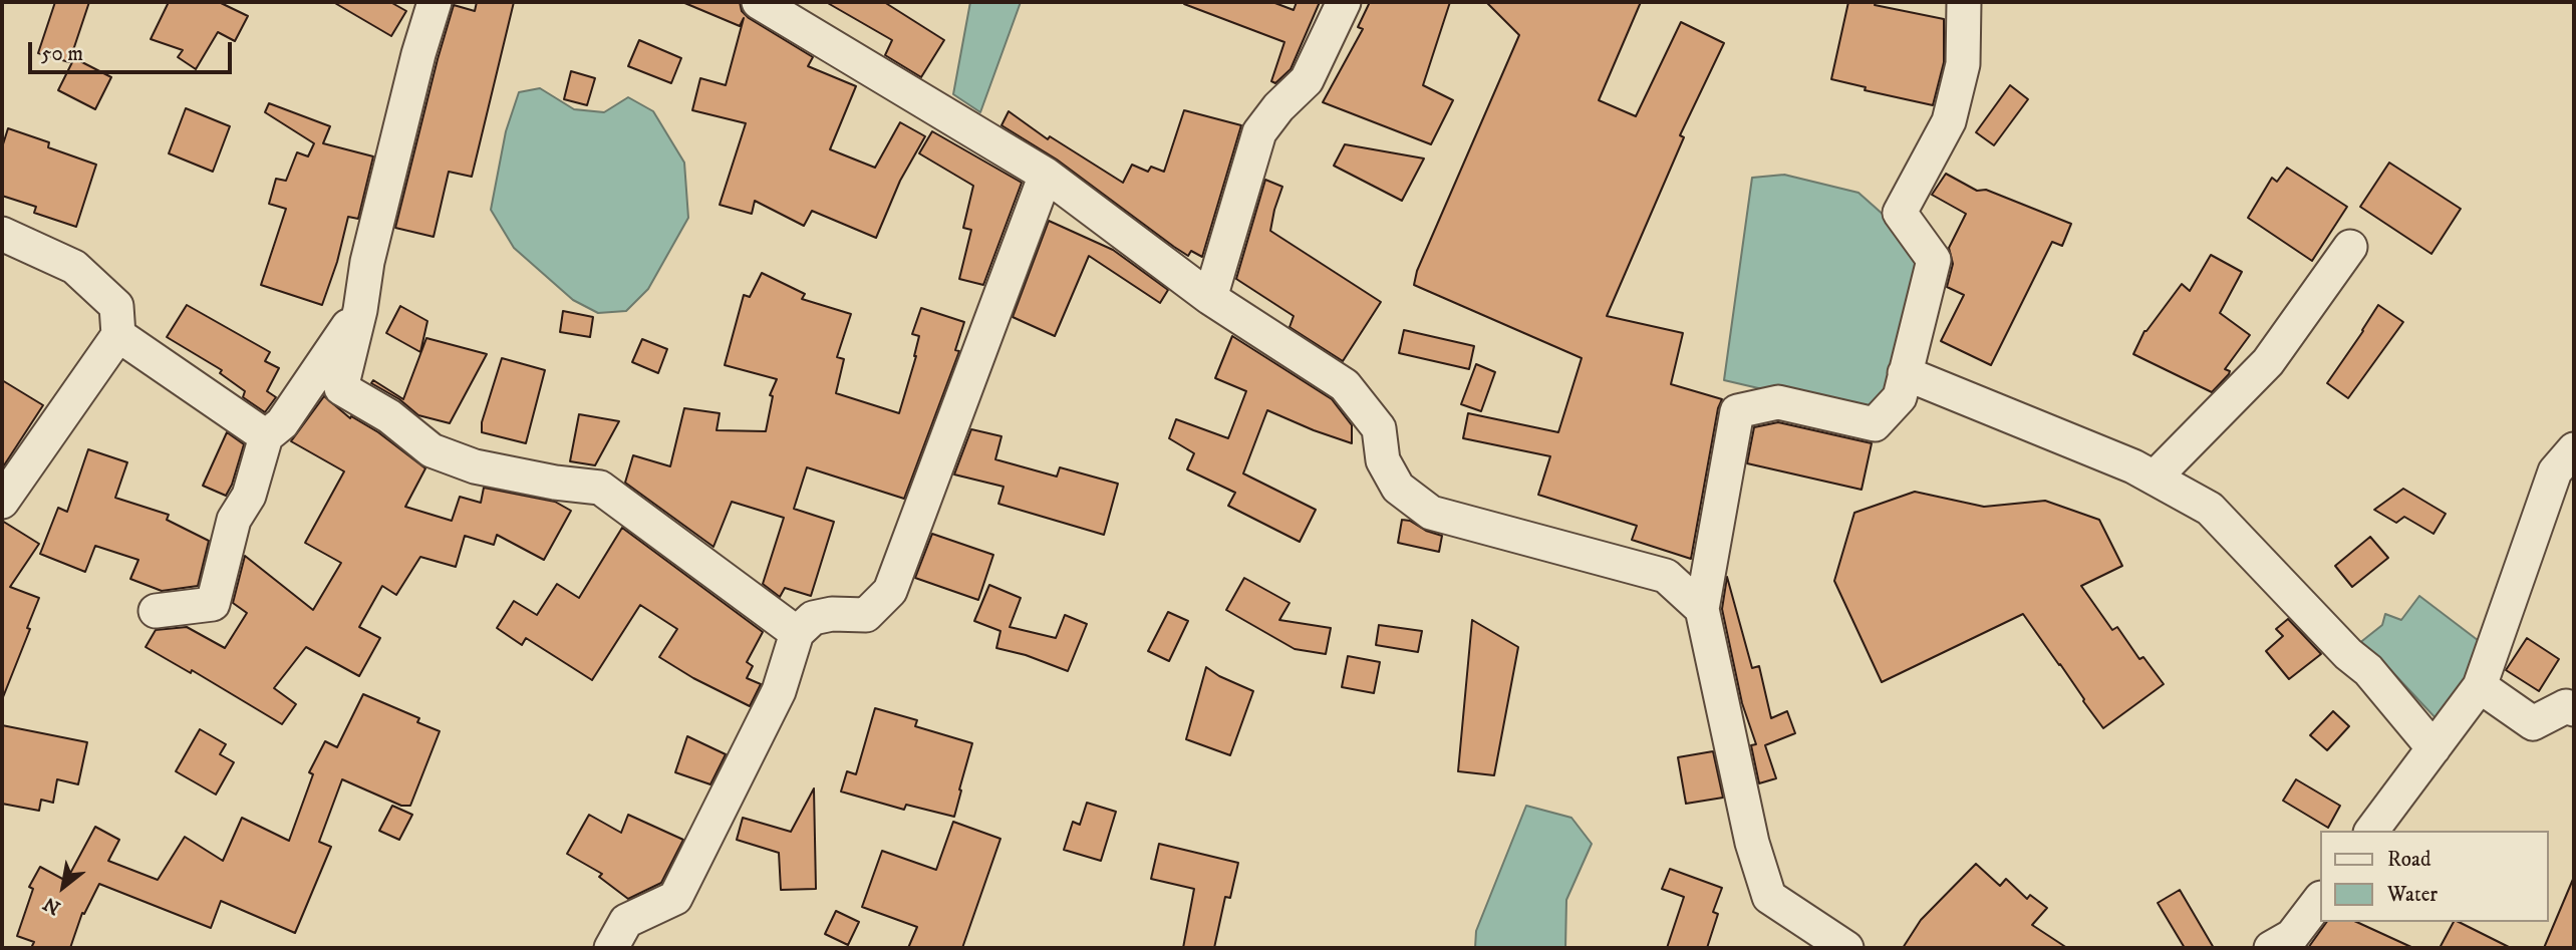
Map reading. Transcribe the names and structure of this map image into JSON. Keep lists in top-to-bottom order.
{
  "legend": ["Road", "Water"],
  "scale_bar": "50 m",
  "north": "bottom left"
}
